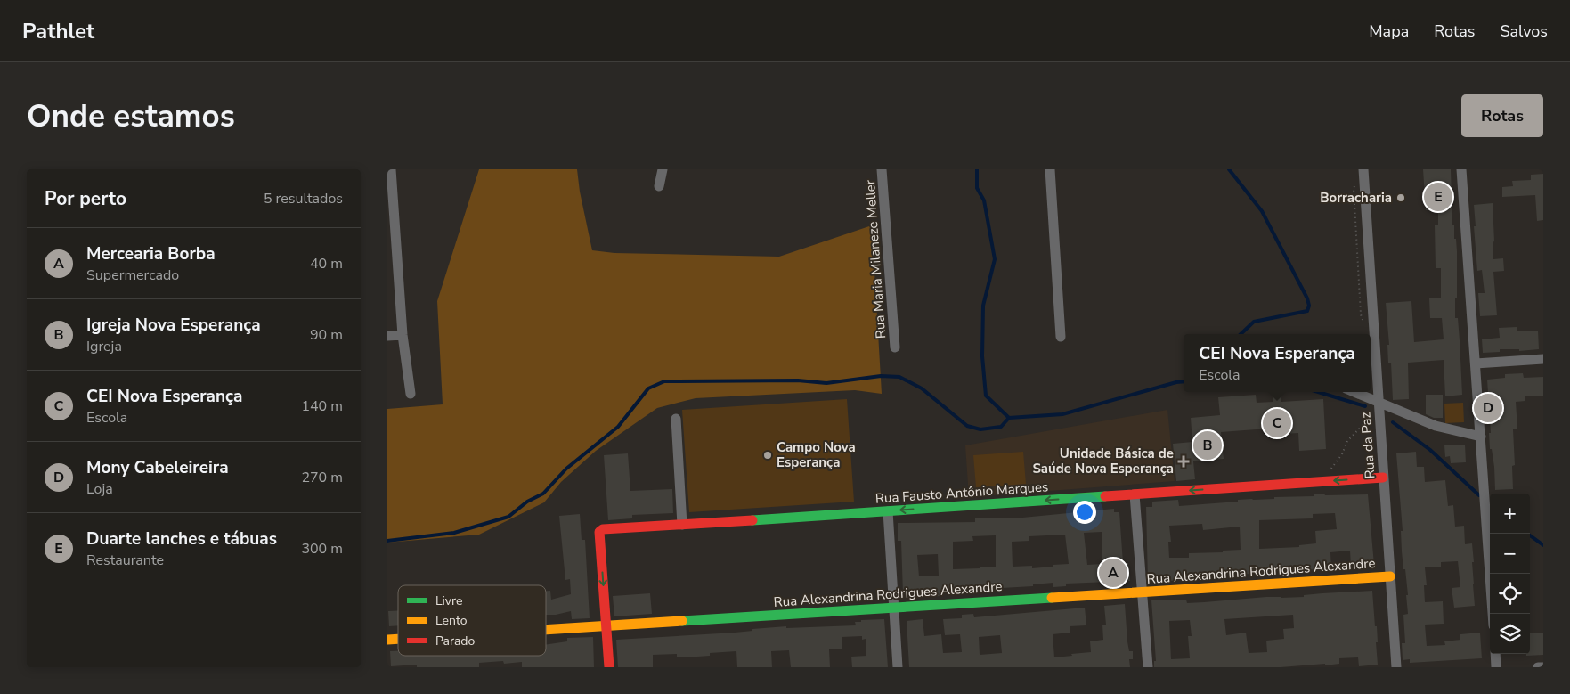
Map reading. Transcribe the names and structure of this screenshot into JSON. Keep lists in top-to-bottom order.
{
  "streets": {
    "street": [
      "Rua Maria Milaneze Meller",
      "Rua da Paz",
      "Rua Fausto Antônio Marques",
      "Rua Alexandrina Rodrigues Alexandre"
    ]
  },
  "crossings": [
    ["Rua da Paz", "Rua Fausto Antônio Marques"],
    ["Rua da Paz", "Rua Alexandrina Rodrigues Alexandre"],
    ["Rua Fausto Antônio Marques", "Rua Alexandrina Rodrigues Alexandre"]
  ],
  "one_way": ["Rua Fausto Antônio Marques"],
  "places": {
    "other": ["Borracharia", "Campo Nova Esperança"],
    "health": ["Unidade Básica de Saúde Nova Esperança"]
  },
  "legend": ["Livre", "Lento", "Parado"],
  "page": {
    "header": "Pathlet",
    "nav": ["Mapa", "Rotas", "Salvos"],
    "buttons": "Rotas",
    "title": "Onde estamos",
    "heading": ["Por perto", "5 resultados"],
    "pins": [
      "E",
      "D",
      "C",
      "B",
      "A"
    ],
    "list": [
      {
        "mark": "A",
        "name": "Mercearia Borba",
        "note": "Supermercado",
        "value": "40 m"
      },
      {
        "mark": "B",
        "name": "Igreja Nova Esperança",
        "note": "Igreja",
        "value": "90 m"
      },
      {
        "mark": "C",
        "name": "CEI Nova Esperança",
        "note": "Escola",
        "value": "140 m"
      },
      {
        "mark": "D",
        "name": "Mony Cabeleireira",
        "note": "Loja",
        "value": "270 m"
      },
      {
        "mark": "E",
        "name": "Duarte lanches e tábuas",
        "note": "Restaurante",
        "value": "300 m"
      }
    ],
    "popup": ["CEI Nova Esperança", "Escola"],
    "map_buttons": ["+", "−"]
  }
}
